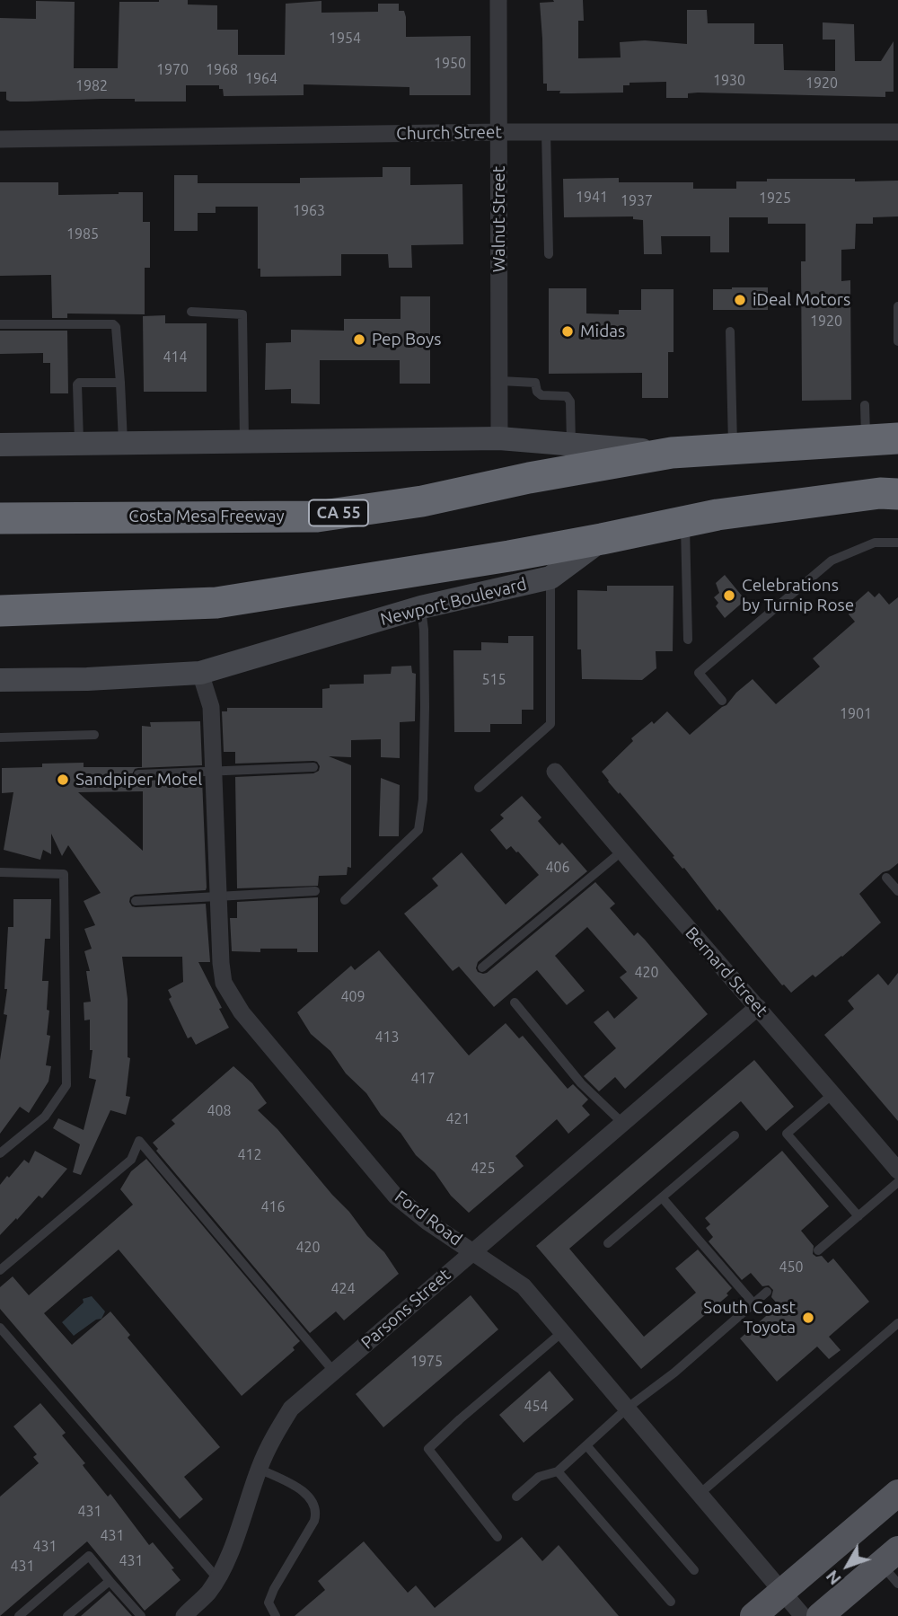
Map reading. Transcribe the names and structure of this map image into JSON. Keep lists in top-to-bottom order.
{
  "streets": {
    "highway": ["CA 55", "Costa Mesa Freeway", "Newport Boulevard"],
    "street": [
      "Church Street",
      "Walnut Street",
      "Bernard Street",
      "Ford Road",
      "Parsons Street"
    ]
  },
  "crossings": [
    ["Church Street", "Walnut Street"],
    ["CA 55", "Costa Mesa Freeway"],
    ["Newport Boulevard", "Ford Road"],
    ["Bernard Street", "Parsons Street"],
    ["Ford Road", "Parsons Street"]
  ],
  "places": [
    "iDeal Motors",
    "Midas",
    "Pep Boys",
    "Celebrations by Turnip Rose",
    "Sandpiper Motel",
    "South Coast Toyota"
  ],
  "house_numbers": [
    "1954",
    "1950",
    "1970",
    "1968",
    "1964",
    "1930",
    "1920",
    "1982",
    "1941",
    "1925",
    "1937",
    "1963",
    "1985",
    "1920",
    "414",
    "515",
    "1901",
    "406",
    "420",
    "409",
    "413",
    "417",
    "408",
    "421",
    "412",
    "425",
    "416",
    "420",
    "450",
    "424",
    "1975",
    "454",
    "431",
    "431",
    "431",
    "431",
    "431"
  ],
  "north": "bottom left"
}
